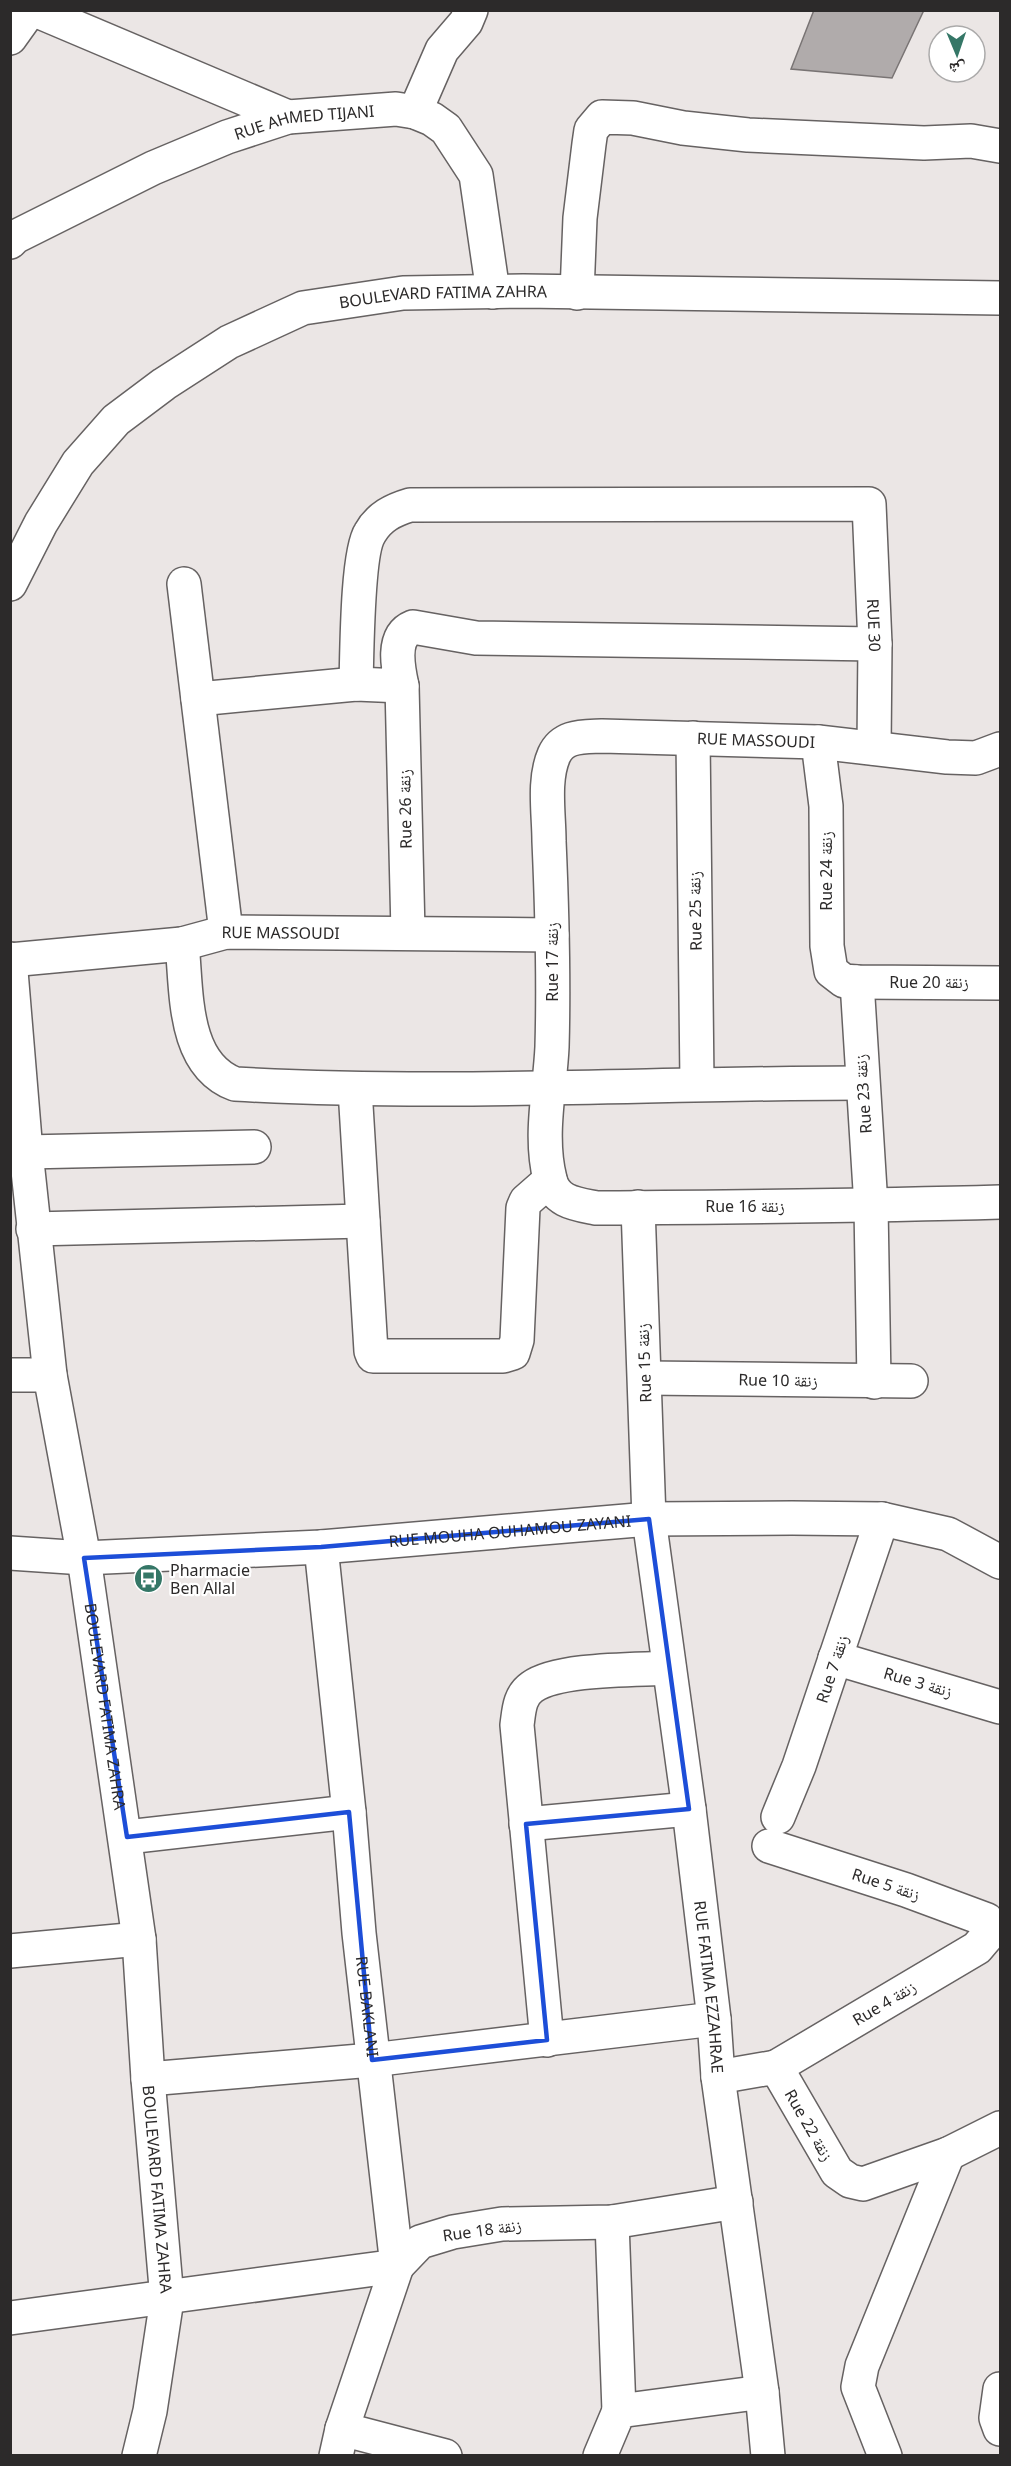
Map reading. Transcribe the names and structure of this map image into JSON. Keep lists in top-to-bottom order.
{
  "streets": {
    "street": [
      "RUE AHMED TIJANI",
      "BOULEVARD FATIMA ZAHRA",
      "RUE 30",
      "RUE MASSOUDI",
      "Rue 26 زنقة",
      "Rue 24 زنقة",
      "Rue 25 زنقة",
      "Rue 17 زنقة",
      "Rue 20 زنقة",
      "Rue 23 زنقة",
      "Rue 16 زنقة",
      "Rue 15 زنقة",
      "Rue 10 زنقة",
      "RUE MOUHA OUHAMOU ZAYANI",
      "Rue 7 زنقة",
      "Rue 3 زنقة",
      "Rue 5 زنقة",
      "RUE FATIMA EZZAHRAE",
      "Rue 4 زنقة",
      "RUE BAKLANI",
      "Rue 22 زنقة",
      "Rue 18 زنقة"
    ]
  },
  "crossings": [
    ["RUE AHMED TIJANI", "BOULEVARD FATIMA ZAHRA"],
    ["BOULEVARD FATIMA ZAHRA", "RUE MASSOUDI"],
    ["BOULEVARD FATIMA ZAHRA", "RUE MOUHA OUHAMOU ZAYANI"],
    ["RUE 30", "RUE MASSOUDI"],
    ["RUE 30", "Rue 26 زنقة"],
    ["RUE MASSOUDI", "Rue 26 زنقة"],
    ["RUE MASSOUDI", "Rue 24 زنقة"],
    ["RUE MASSOUDI", "Rue 25 زنقة"],
    ["RUE MASSOUDI", "Rue 17 زنقة"],
    ["Rue 24 زنقة", "Rue 20 زنقة"],
    ["Rue 24 زنقة", "Rue 23 زنقة"],
    ["Rue 17 زنقة", "Rue 16 زنقة"],
    ["Rue 20 زنقة", "Rue 23 زنقة"],
    ["Rue 23 زنقة", "Rue 16 زنقة"],
    ["Rue 23 زنقة", "Rue 10 زنقة"],
    ["Rue 16 زنقة", "Rue 15 زنقة"],
    ["Rue 15 زنقة", "Rue 10 زنقة"],
    ["Rue 15 زنقة", "RUE MOUHA OUHAMOU ZAYANI"],
    ["Rue 15 زنقة", "RUE FATIMA EZZAHRAE"],
    ["RUE MOUHA OUHAMOU ZAYANI", "Rue 7 زنقة"],
    ["RUE MOUHA OUHAMOU ZAYANI", "RUE FATIMA EZZAHRAE"],
    ["RUE MOUHA OUHAMOU ZAYANI", "RUE BAKLANI"],
    ["Rue 7 زنقة", "Rue 3 زنقة"],
    ["Rue 7 زنقة", "Rue 5 زنقة"],
    ["Rue 5 زنقة", "Rue 4 زنقة"],
    ["RUE FATIMA EZZAHRAE", "Rue 18 زنقة"],
    ["Rue 4 زنقة", "Rue 22 زنقة"],
    ["RUE BAKLANI", "Rue 18 زنقة"]
  ],
  "places": {
    "bus stop": ["Pharmacie Ben Allal"]
  },
  "north": "bottom"
}
